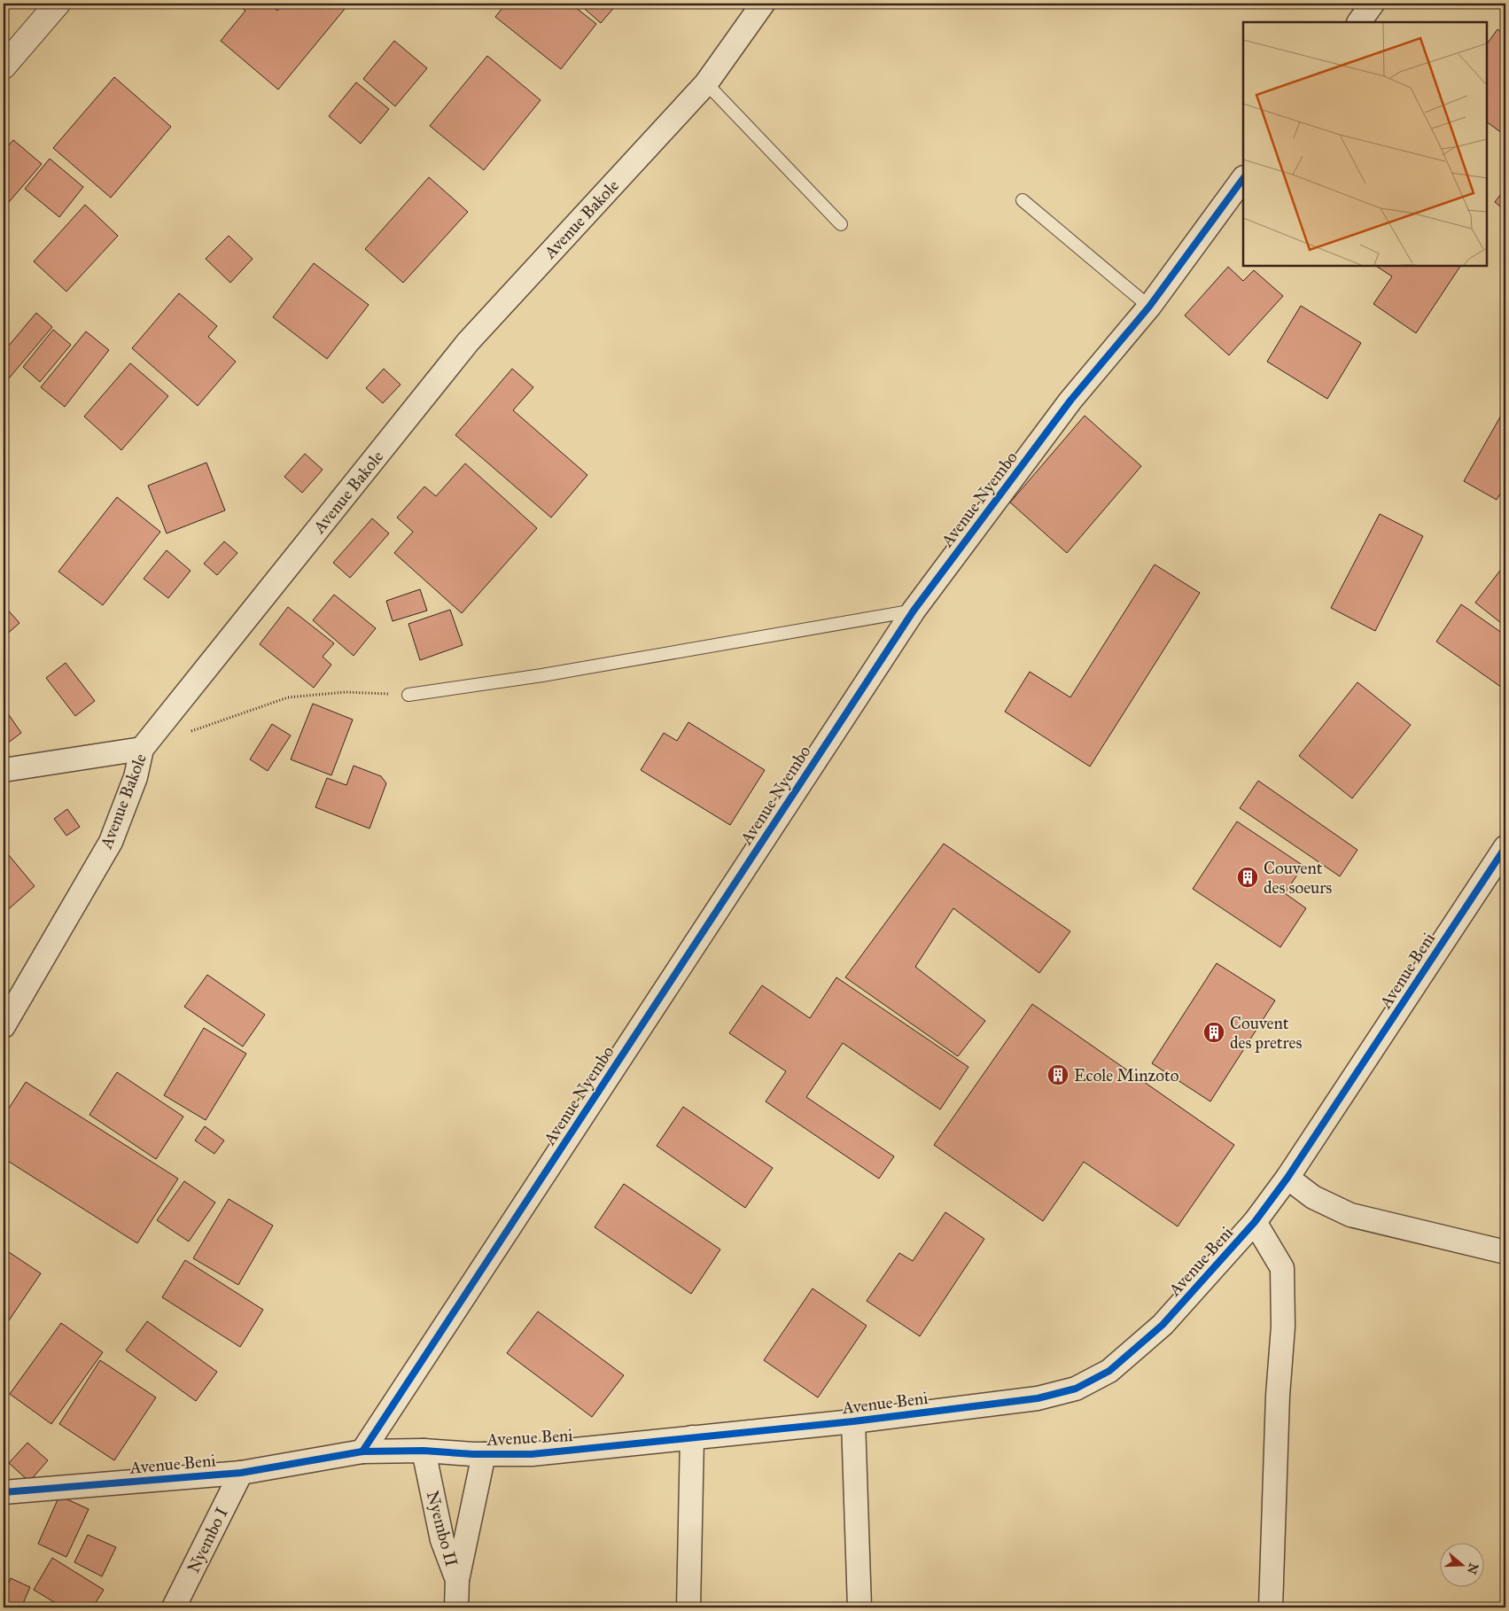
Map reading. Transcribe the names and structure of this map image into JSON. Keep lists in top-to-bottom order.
{
  "streets": {
    "street": [
      "Avenue Bakole",
      "Avenue Nyembo",
      "Avenue Beni",
      "Nyembo II",
      "Nyembo I"
    ]
  },
  "crossings": [
    ["Avenue Nyembo", "Avenue Beni"],
    ["Avenue Beni", "Nyembo II"],
    ["Avenue Beni", "Nyembo I"]
  ],
  "places": {
    "building": ["Couvent des soeurs", "Couvent des pretres", "Ecole Minzoto"]
  },
  "north": "right"
}
